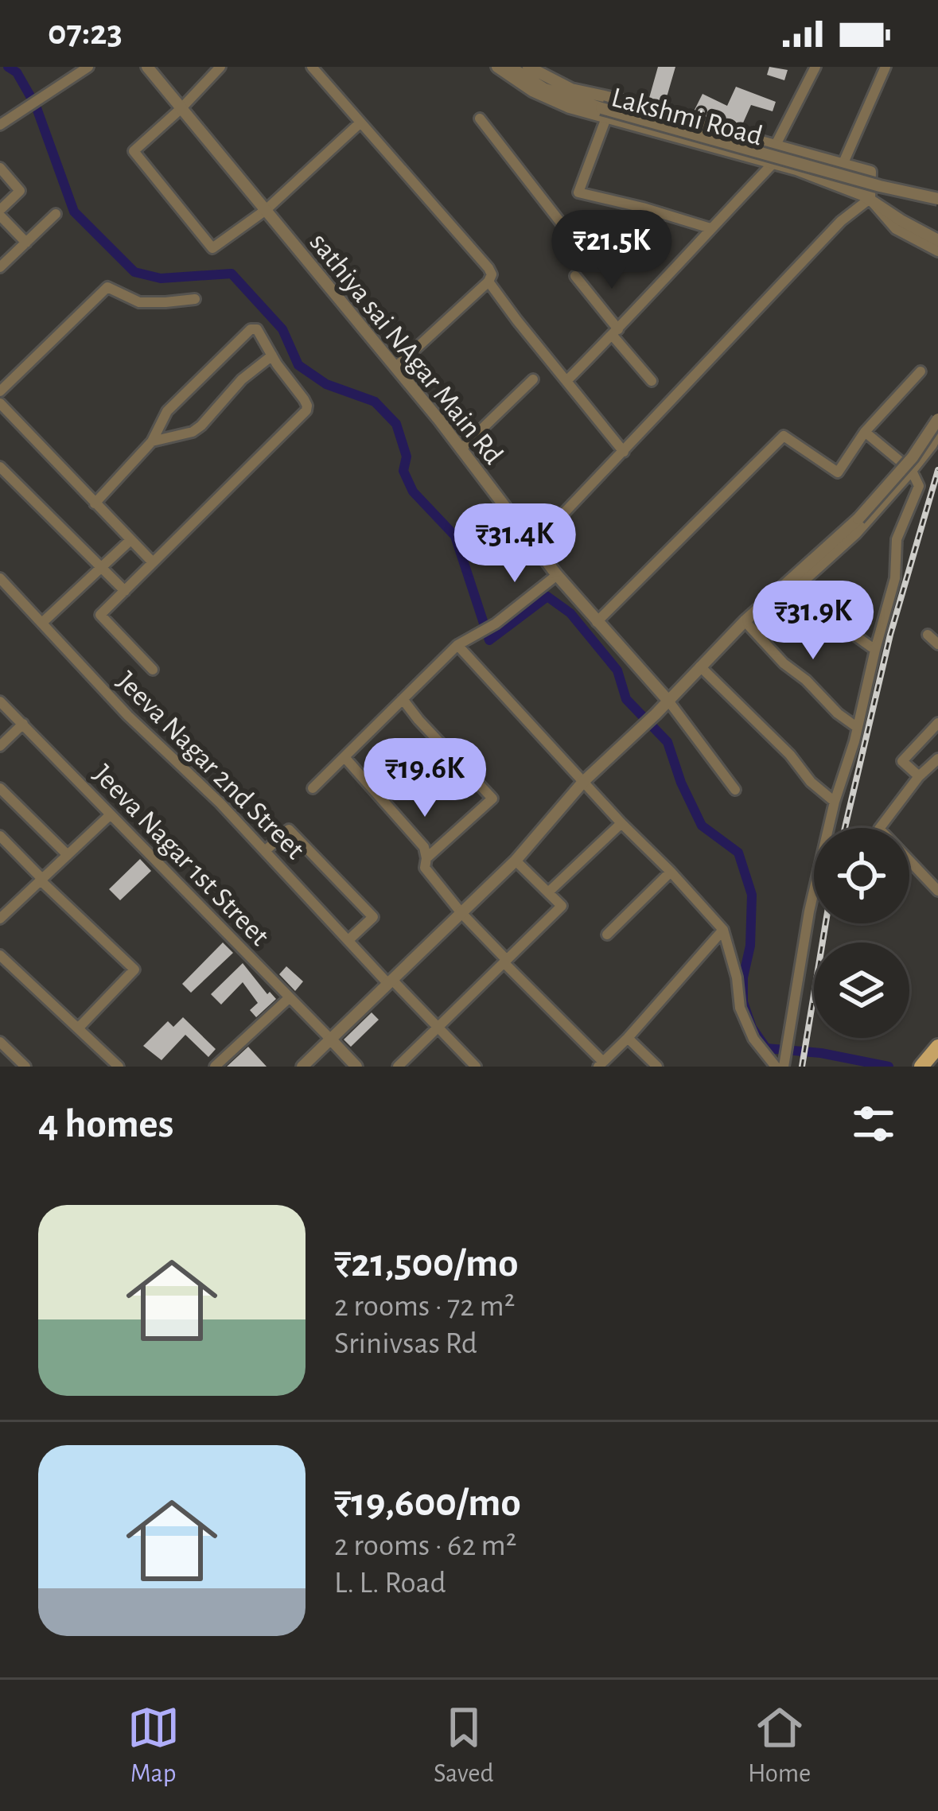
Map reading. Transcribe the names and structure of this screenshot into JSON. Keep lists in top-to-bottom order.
{
  "streets": {
    "street": [
      "Lakshmi Road",
      "sathiya sai NAgar Main Rd",
      "Jeeva Nagar 2nd Street",
      "Jeeva Nagar 1st Street"
    ]
  },
  "page": {
    "status": "07:23",
    "price": [
      "₹21.5K",
      "₹31.4K",
      "₹31.9K",
      "₹19.6K"
    ],
    "heading": "4 homes",
    "list": [
      {
        "name": "₹21,500/mo",
        "note": "2 rooms · 72 m² · Srinivsas Rd"
      },
      {
        "name": "₹19,600/mo",
        "note": "2 rooms · 62 m² · L. L. Road"
      }
    ],
    "tabs": ["Map", "Saved", "Home"]
  }
}
